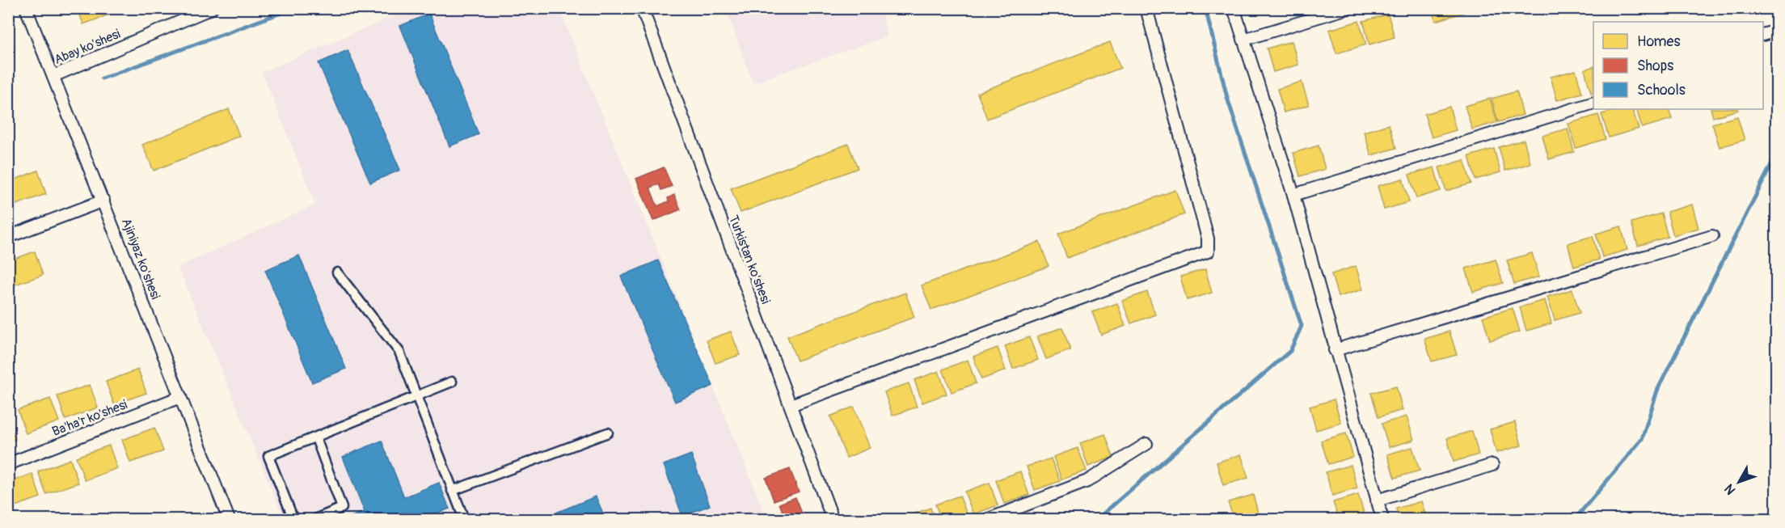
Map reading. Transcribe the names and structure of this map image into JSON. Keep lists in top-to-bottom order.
{
  "streets": {
    "street": [
      "Abay ko'shesi",
      "Ajiniyaz ko'shesi",
      "Turkistan ko'shesi",
      "Ba'ha'r ko'shesi"
    ]
  },
  "crossings": [
    ["Abay ko'shesi", "Ajiniyaz ko'shesi"],
    ["Ajiniyaz ko'shesi", "Ba'ha'r ko'shesi"]
  ],
  "legend": ["Homes", "Shops", "Schools"],
  "north": "bottom left"
}
